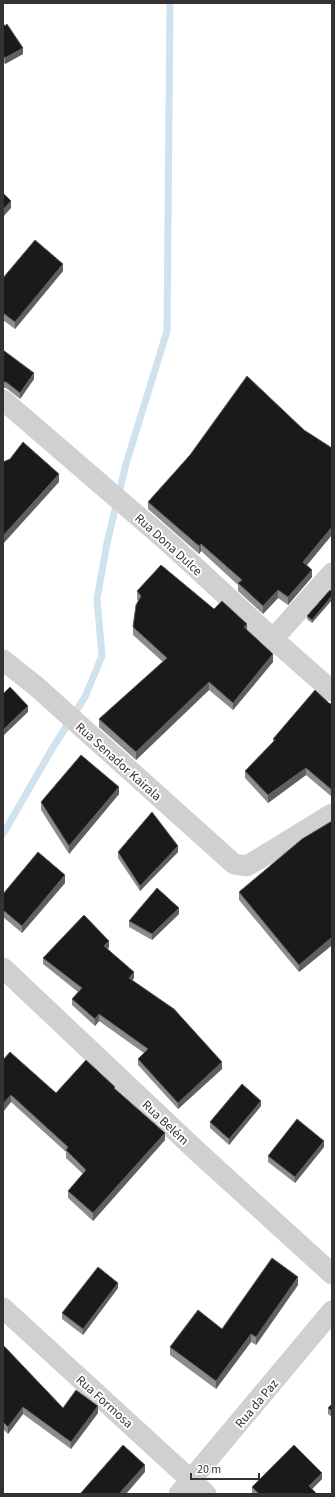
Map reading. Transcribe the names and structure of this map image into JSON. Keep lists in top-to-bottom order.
{
  "streets": {
    "street": [
      "Rua Dona Dulce",
      "Rua Senador Kairala",
      "Rua Belém",
      "Rua Formosa",
      "Rua da Paz"
    ]
  },
  "crossings": [
    ["Rua Formosa", "Rua da Paz"]
  ],
  "scale_bar": "20 m"
}
